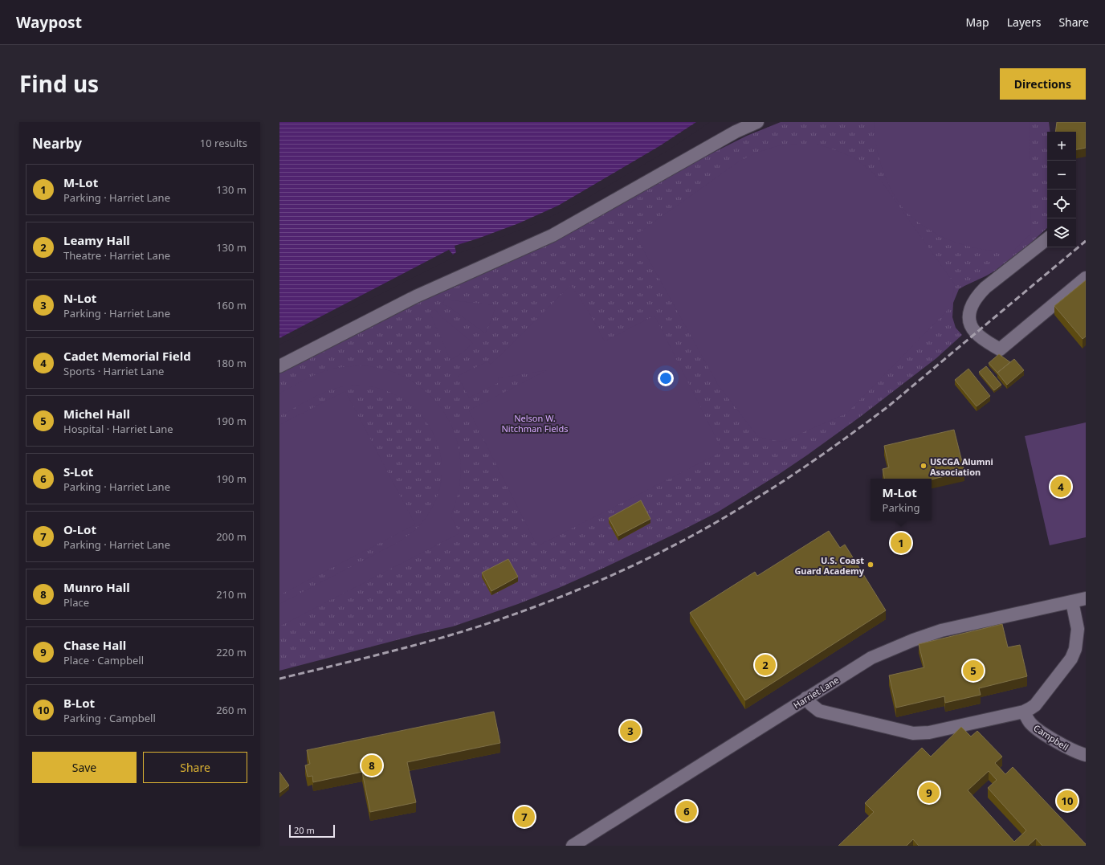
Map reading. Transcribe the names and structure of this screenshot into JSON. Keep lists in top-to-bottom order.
{
  "streets": {
    "street": ["Harriet Lane", "Campbell"]
  },
  "parks": ["Nelson W. Nitchman Fields"],
  "places": ["USCGA Alumni Association", "U.S. Coast Guard Academy"],
  "scale_bar": "20 m",
  "page": {
    "header": "Waypost",
    "nav": ["Map", "Layers", "Share"],
    "title": "Find us",
    "buttons": [
      "Directions",
      ["Save", "Share"]
    ],
    "heading": ["Nearby", "10 results"],
    "map_buttons": ["+", "−"],
    "list": [
      {
        "mark": "1",
        "name": "M-Lot",
        "note": "Parking · Harriet Lane",
        "value": "130 m"
      },
      {
        "mark": "2",
        "name": "Leamy Hall",
        "note": "Theatre · Harriet Lane",
        "value": "130 m"
      },
      {
        "mark": "3",
        "name": "N-Lot",
        "note": "Parking · Harriet Lane",
        "value": "160 m"
      },
      {
        "mark": "4",
        "name": "Cadet Memorial Field",
        "note": "Sports · Harriet Lane",
        "value": "180 m"
      },
      {
        "mark": "5",
        "name": "Michel Hall",
        "note": "Hospital · Harriet Lane",
        "value": "190 m"
      },
      {
        "mark": "6",
        "name": "S-Lot",
        "note": "Parking · Harriet Lane",
        "value": "190 m"
      },
      {
        "mark": "7",
        "name": "O-Lot",
        "note": "Parking · Harriet Lane",
        "value": "200 m"
      },
      {
        "mark": "8",
        "name": "Munro Hall",
        "note": "Place",
        "value": "210 m"
      },
      {
        "mark": "9",
        "name": "Chase Hall",
        "note": "Place · Campbell",
        "value": "220 m"
      },
      {
        "mark": "10",
        "name": "B-Lot",
        "note": "Parking · Campbell",
        "value": "260 m"
      }
    ],
    "pins": [
      "4",
      "1",
      "2",
      "5",
      "3",
      "8",
      "9",
      "10",
      "6",
      "7"
    ],
    "popup": ["M-Lot", "Parking"],
    "scale": "20 m"
  }
}
